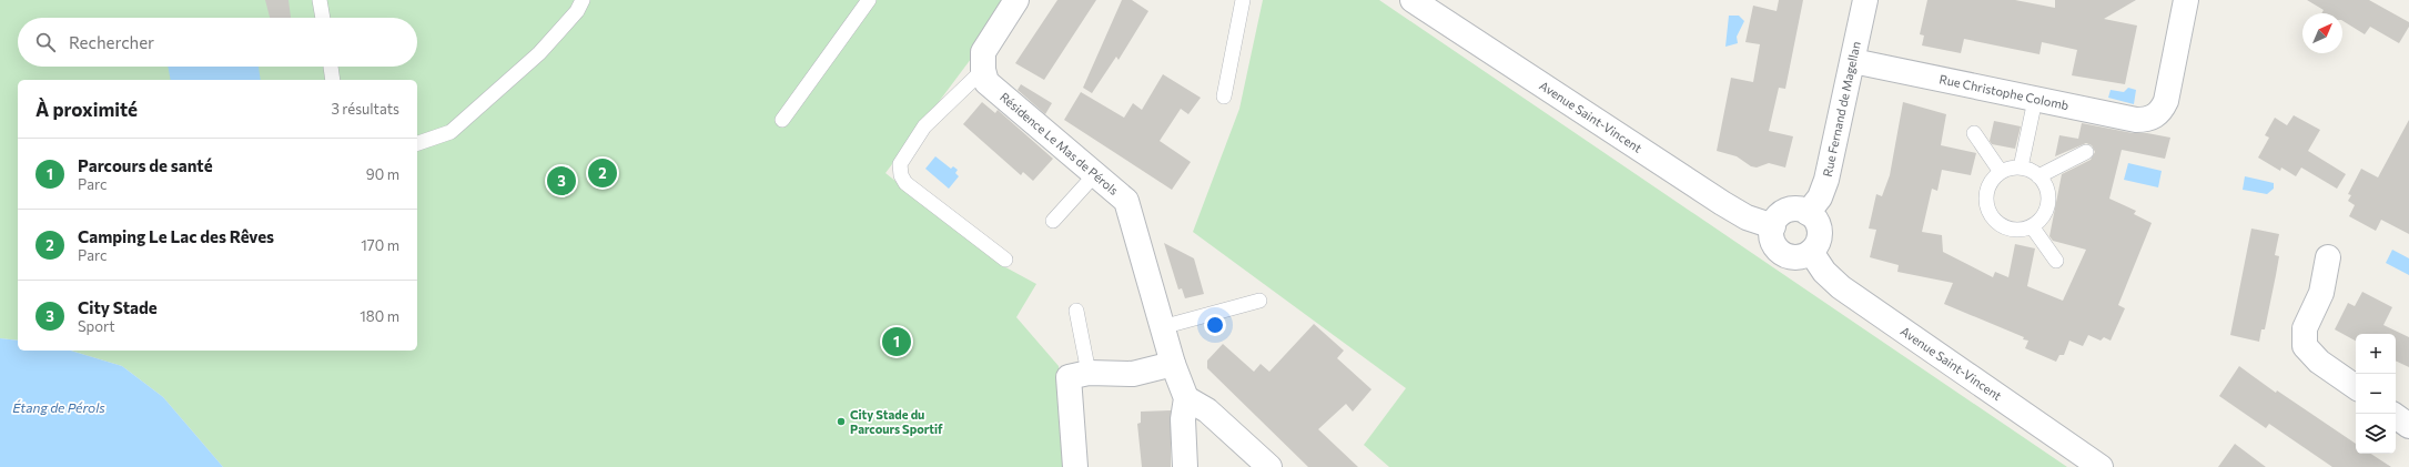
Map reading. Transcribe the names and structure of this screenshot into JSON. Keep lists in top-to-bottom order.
{
  "streets": {
    "street": [
      "Rue Christophe Colomb",
      "Rue Fernand de Magellan",
      "Avenue Saint-Vincent",
      "Résidence Le Mas de Pérols"
    ]
  },
  "crossings": [
    ["Rue Christophe Colomb", "Rue Fernand de Magellan"],
    ["Rue Fernand de Magellan", "Avenue Saint-Vincent"]
  ],
  "water": ["Étang de Pérols"],
  "places": ["City Stade du Parcours Sportif"],
  "north": "top right",
  "page": {
    "search": "Rechercher",
    "heading": ["À proximité", "3 résultats"],
    "list": [
      {
        "mark": "1",
        "name": "Parcours de santé",
        "note": "Parc",
        "value": "90 m"
      },
      {
        "mark": "2",
        "name": "Camping Le Lac des Rêves",
        "note": "Parc",
        "value": "170 m"
      },
      {
        "mark": "3",
        "name": "City Stade",
        "note": "Sport",
        "value": "180 m"
      }
    ],
    "pins": ["2", "3", "1"],
    "map_buttons": ["+", "−"]
  }
}
